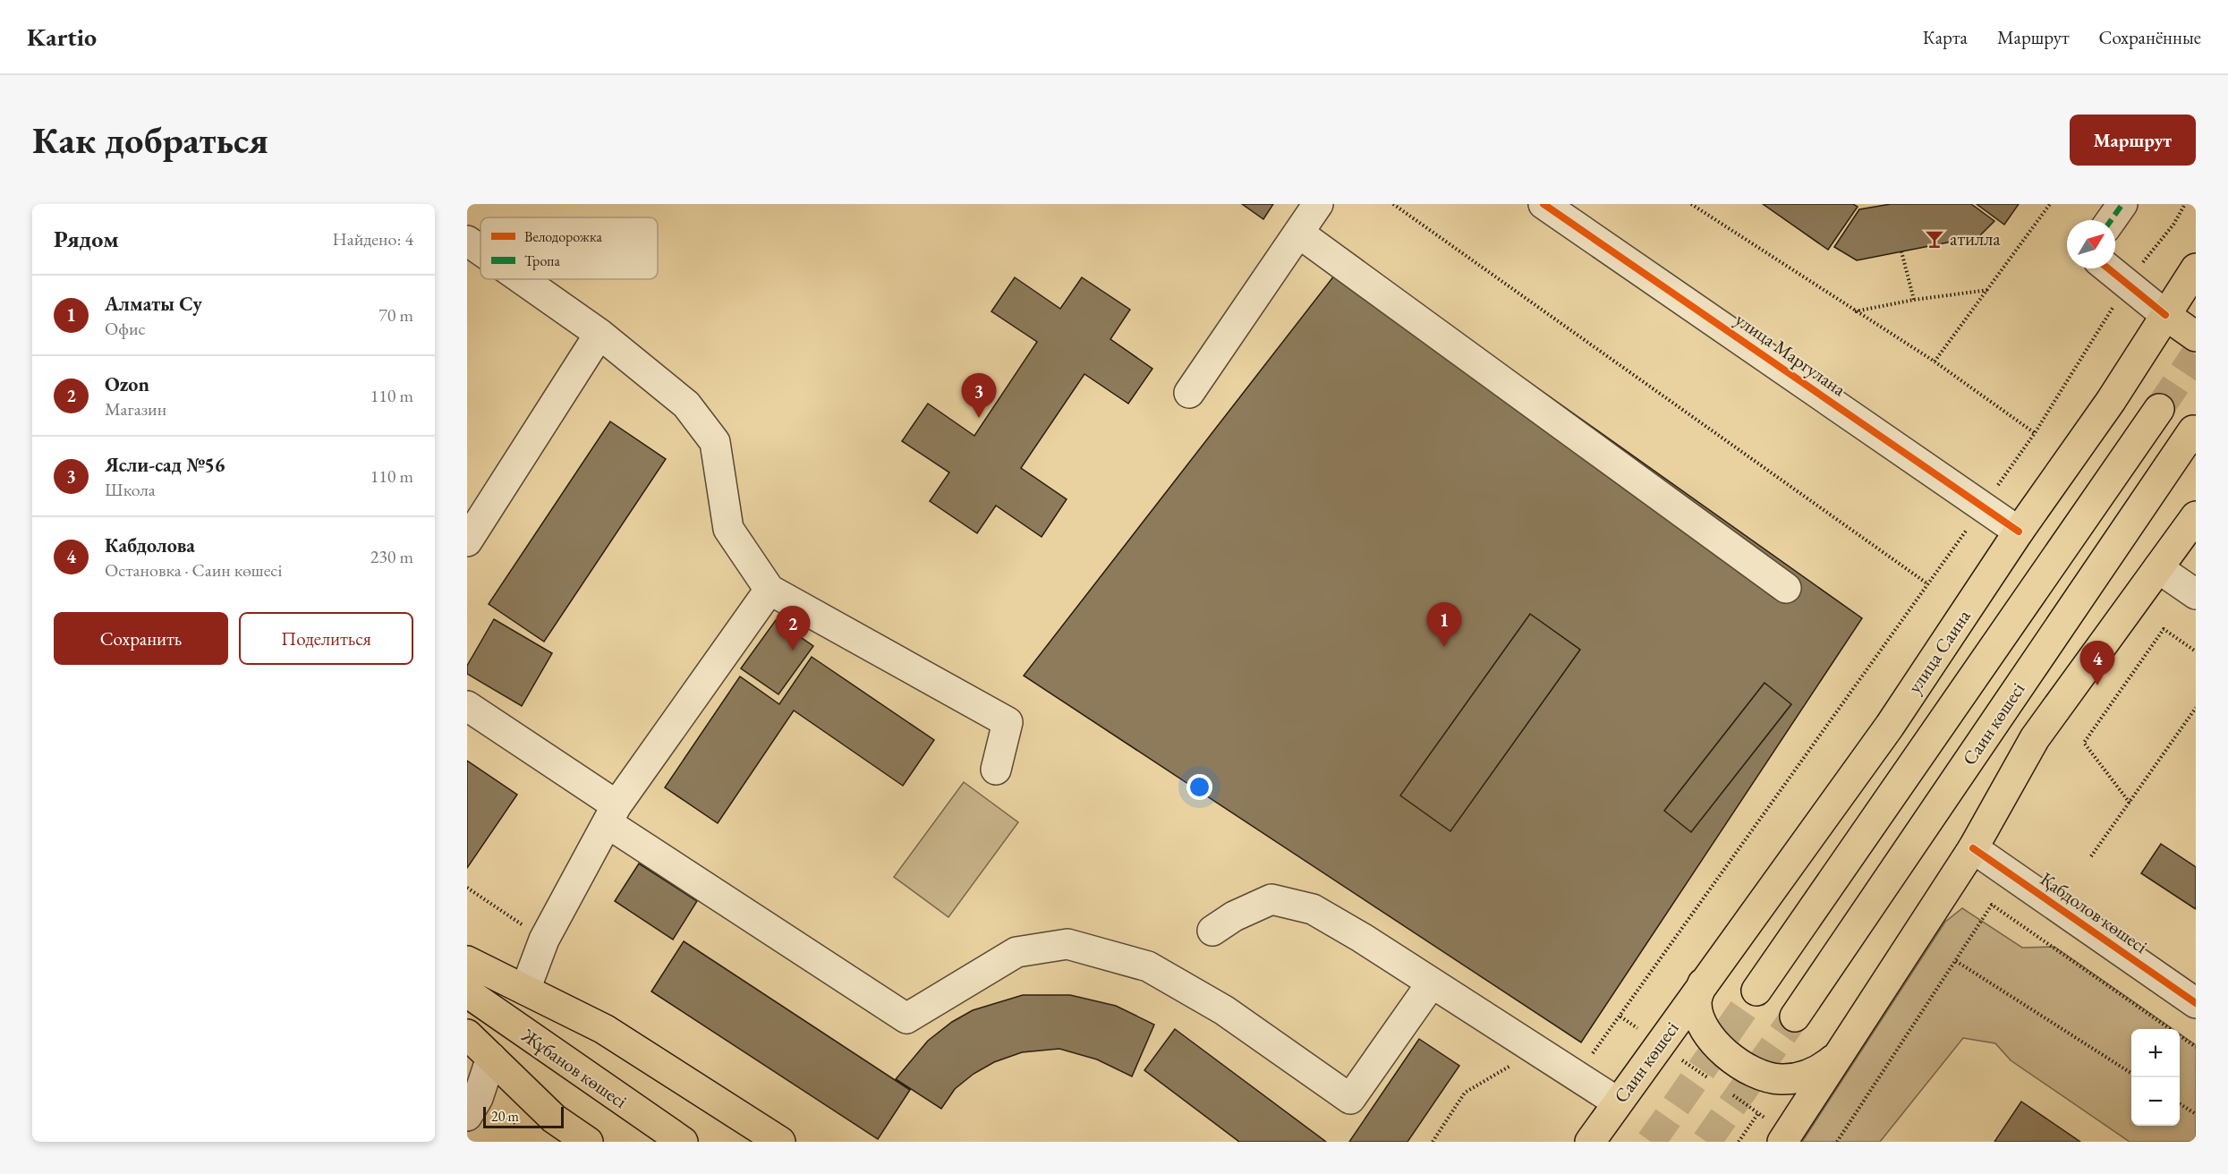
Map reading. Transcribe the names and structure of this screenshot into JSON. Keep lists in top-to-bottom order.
{
  "streets": {
    "main road": ["улица Саина", "Саин көшесі", "Жұбанов көшесі"],
    "street": ["улица Маргулана", "Қабдолов көшесі"]
  },
  "crossings": [
    ["улица Маргулана", "улица Саина"],
    ["улица Саина", "Саин көшесі"]
  ],
  "places": {
    "bar": ["атилла"]
  },
  "legend": ["Велодорожка", "Тропа"],
  "scale_bar": "20 m",
  "north": "top right",
  "page": {
    "header": "Kartio",
    "nav": ["Карта", "Маршрут", "Сохранённые"],
    "buttons": [
      "Маршрут",
      ["Сохранить", "Поделиться"]
    ],
    "title": "Как добраться",
    "heading": ["Рядом", "Найдено: 4"],
    "list": [
      {
        "mark": "1",
        "name": "Алматы Су",
        "note": "Офис",
        "value": "70 m"
      },
      {
        "mark": "2",
        "name": "Ozon",
        "note": "Магазин",
        "value": "110 m"
      },
      {
        "mark": "3",
        "name": "Ясли-сад №56",
        "note": "Школа",
        "value": "110 m"
      },
      {
        "mark": "4",
        "name": "Кабдолова",
        "note": "Остановка · Саин көшесі",
        "value": "230 m"
      }
    ],
    "pins": [
      "3",
      "1",
      "2",
      "4"
    ],
    "map_buttons": ["+", "−"],
    "scale": "20 m"
  }
}
